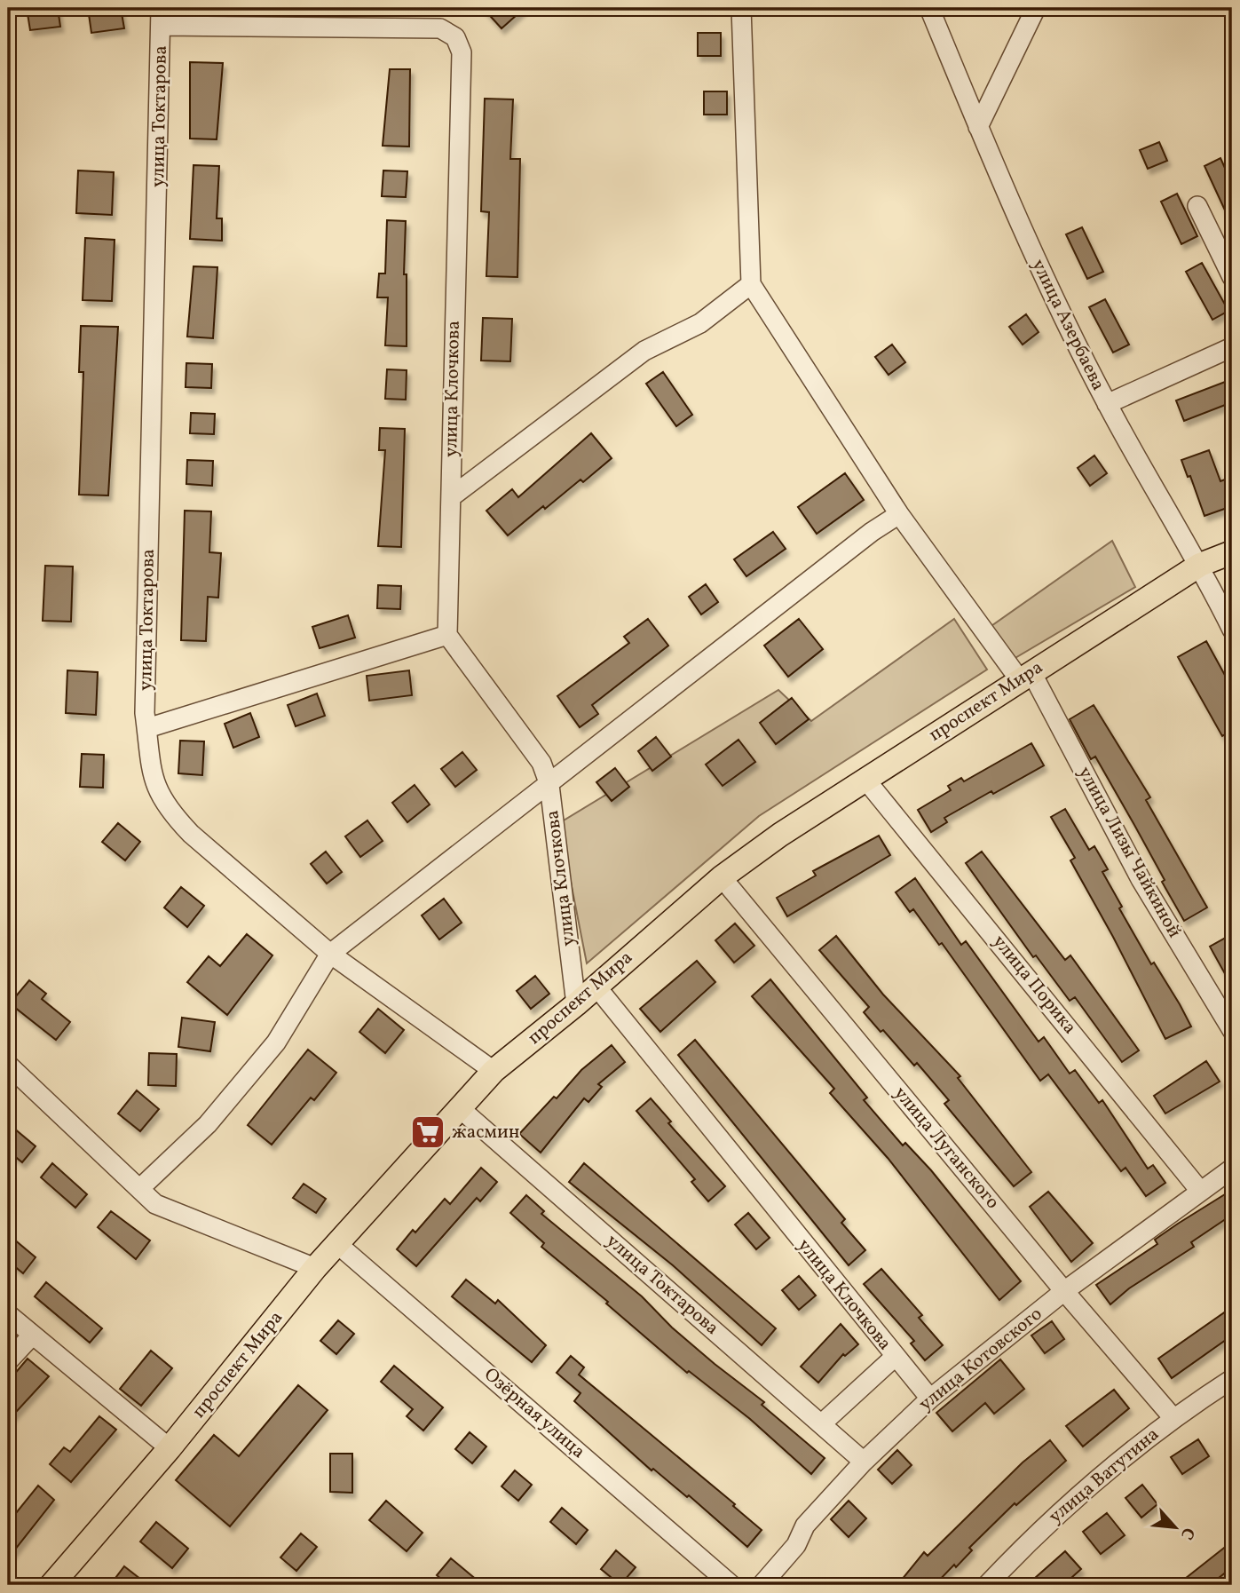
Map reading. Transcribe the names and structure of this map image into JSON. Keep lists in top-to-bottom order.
{
  "streets": {
    "main road": ["проспект Мира"],
    "street": [
      "улица Токтарова",
      "улица Азербаева",
      "улица Клочкова",
      "улица Лизы Чайкиной",
      "улица Порика",
      "улица Луганского",
      "улица Котовского",
      "Озёрная улица",
      "улица Ватутина"
    ]
  },
  "crossings": [
    ["улица Токтарова", "улица Клочкова"],
    ["улица Токтарова", "проспект Мира"],
    ["улица Токтарова", "улица Котовского"],
    ["улица Азербаева", "проспект Мира"],
    ["улица Клочкова", "проспект Мира"],
    ["улица Клочкова", "улица Котовского"],
    ["проспект Мира", "улица Лизы Чайкиной"],
    ["проспект Мира", "улица Порика"],
    ["проспект Мира", "улица Луганского"],
    ["проспект Мира", "Озёрная улица"],
    ["улица Порика", "улица Котовского"],
    ["улица Луганского", "улица Котовского"],
    ["улица Луганского", "улица Ватутина"]
  ],
  "places": {
    "supermarket": ["жасмин"]
  },
  "north": "bottom right"
}
